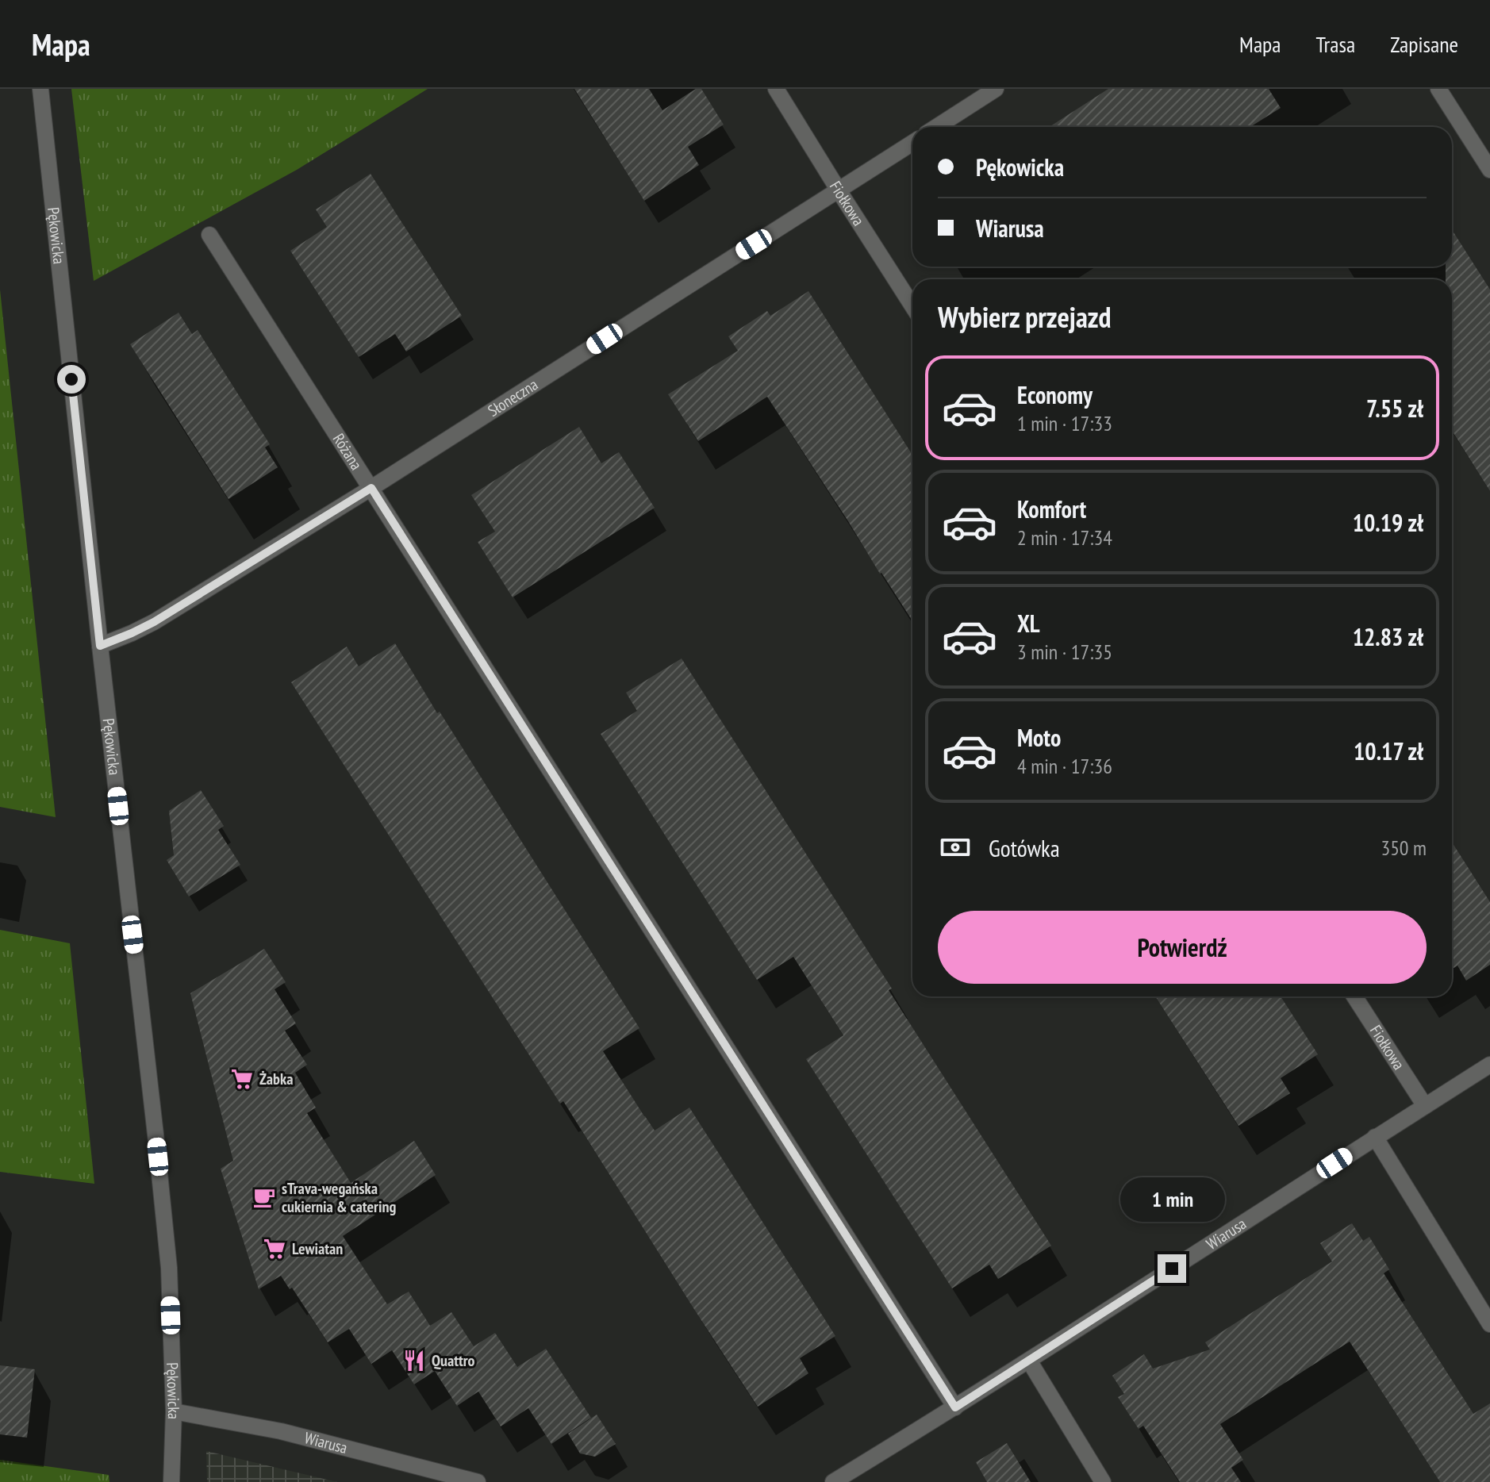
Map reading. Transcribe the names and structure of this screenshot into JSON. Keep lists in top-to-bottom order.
{
  "streets": {
    "street": [
      "Fiołkowa",
      "Pękowicka",
      "Słoneczna",
      "Różana",
      "Wiarusa"
    ]
  },
  "crossings": [
    ["Fiołkowa", "Słoneczna"],
    ["Fiołkowa", "Wiarusa"],
    ["Pękowicka", "Słoneczna"],
    ["Pękowicka", "Wiarusa"],
    ["Słoneczna", "Różana"],
    ["Różana", "Wiarusa"]
  ],
  "places": {
    "supermarket": ["Żabka", "Lewiatan"],
    "cafe": ["sTrava-wegańska cukiernia & catering"],
    "restaurant": ["Quattro"]
  },
  "page": {
    "header": "Mapa",
    "nav": ["Mapa", "Trasa", "Zapisane"],
    "banner": ["Pękowicka", "Wiarusa"],
    "heading": "Wybierz przejazd",
    "list": [
      {
        "name": "Economy",
        "note": "1 min · 17:33",
        "value": "7.55 zł"
      },
      {
        "name": "Komfort",
        "note": "2 min · 17:34",
        "value": "10.19 zł"
      },
      {
        "name": "XL",
        "note": "3 min · 17:35",
        "value": "12.83 zł"
      },
      {
        "name": "Moto",
        "note": "4 min · 17:36",
        "value": "10.17 zł"
      }
    ],
    "pay": ["Gotówka", "350 m"],
    "buttons": "Potwierdź",
    "bubble": "1 min"
  }
}
